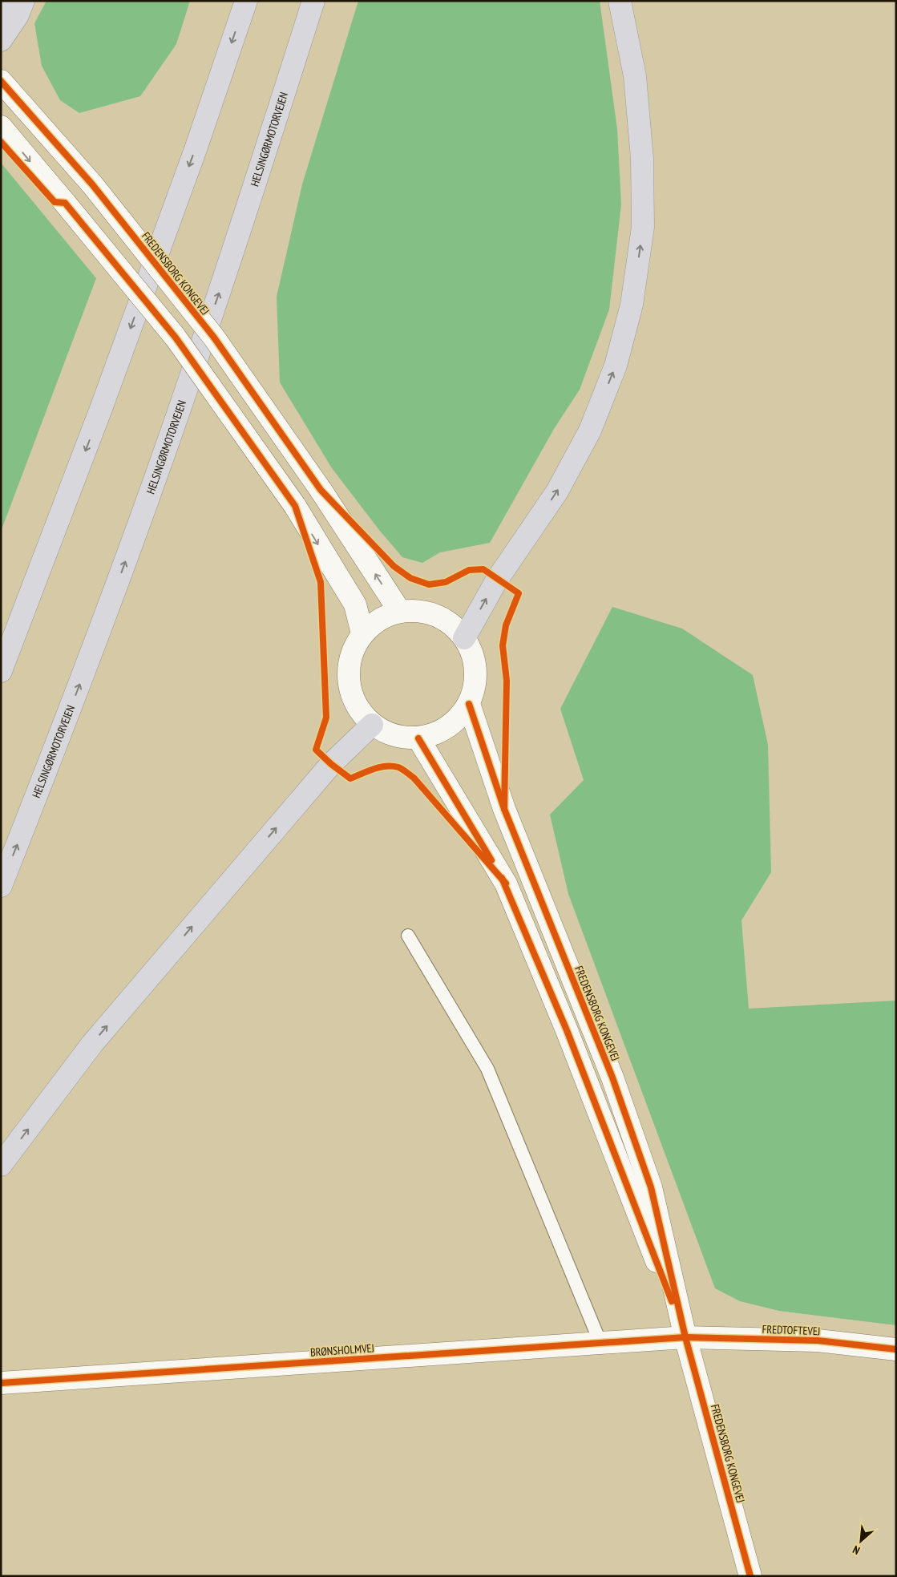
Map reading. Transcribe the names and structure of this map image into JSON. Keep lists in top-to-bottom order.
{
  "streets": {
    "highway": ["HELSINGØRMOTORVEJEN"],
    "street": ["FREDENSBORG KONGEVEJ", "FREDTOFTEVEJ", "BRØNSHOLMVEJ"]
  },
  "crossings": [
    ["FREDENSBORG KONGEVEJ", "FREDTOFTEVEJ"],
    ["FREDENSBORG KONGEVEJ", "BRØNSHOLMVEJ"],
    ["FREDTOFTEVEJ", "BRØNSHOLMVEJ"]
  ],
  "north": "bottom left"
}
